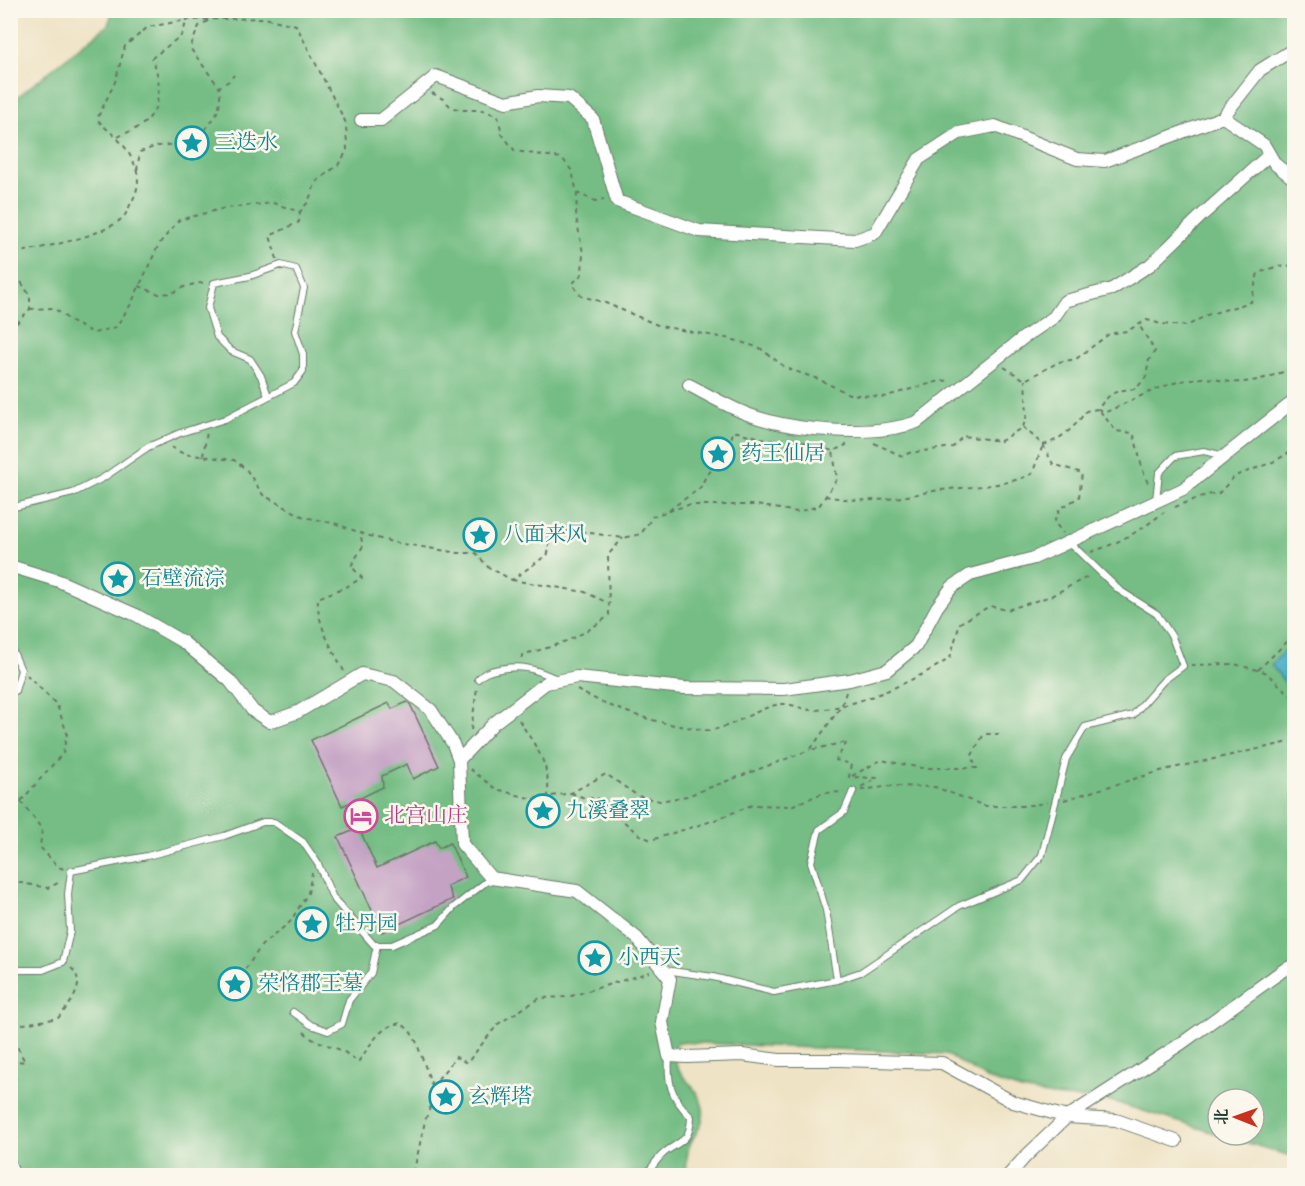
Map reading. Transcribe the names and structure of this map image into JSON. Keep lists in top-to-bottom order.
{
  "places": {
    "place": [
      "三迭水",
      "药王仙居",
      "八面来风",
      "石壁流淙",
      "九溪叠翠",
      "牡丹园",
      "小西天",
      "荣恪郡王墓",
      "玄辉塔"
    ],
    "hotel": ["北宫山庄"]
  },
  "north": "left"
}
